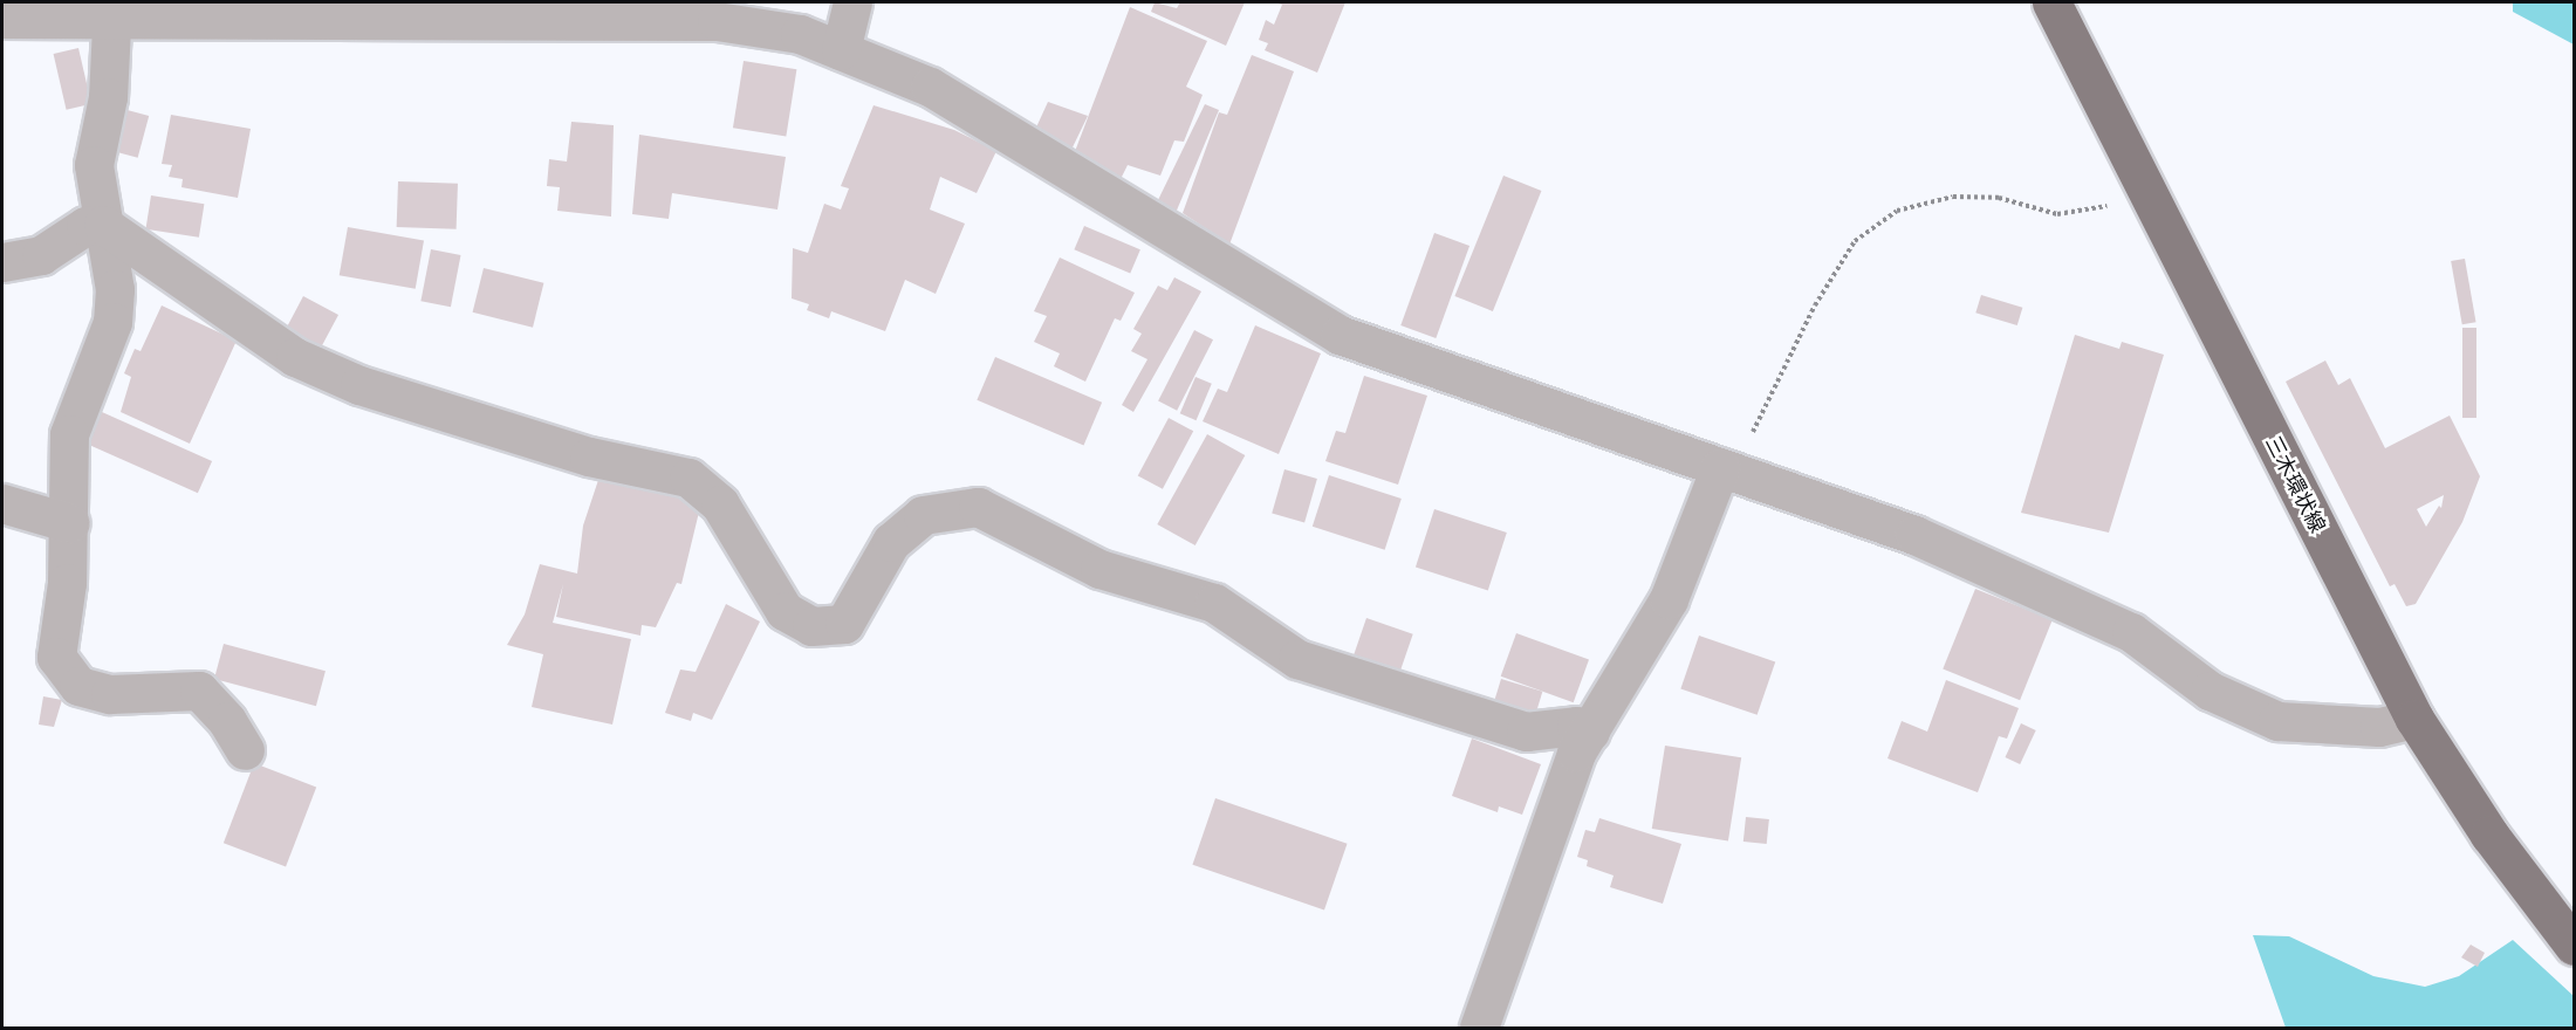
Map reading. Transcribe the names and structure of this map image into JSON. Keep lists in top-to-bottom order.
{
  "streets": {
    "main road": ["三木環状線"]
  }
}
